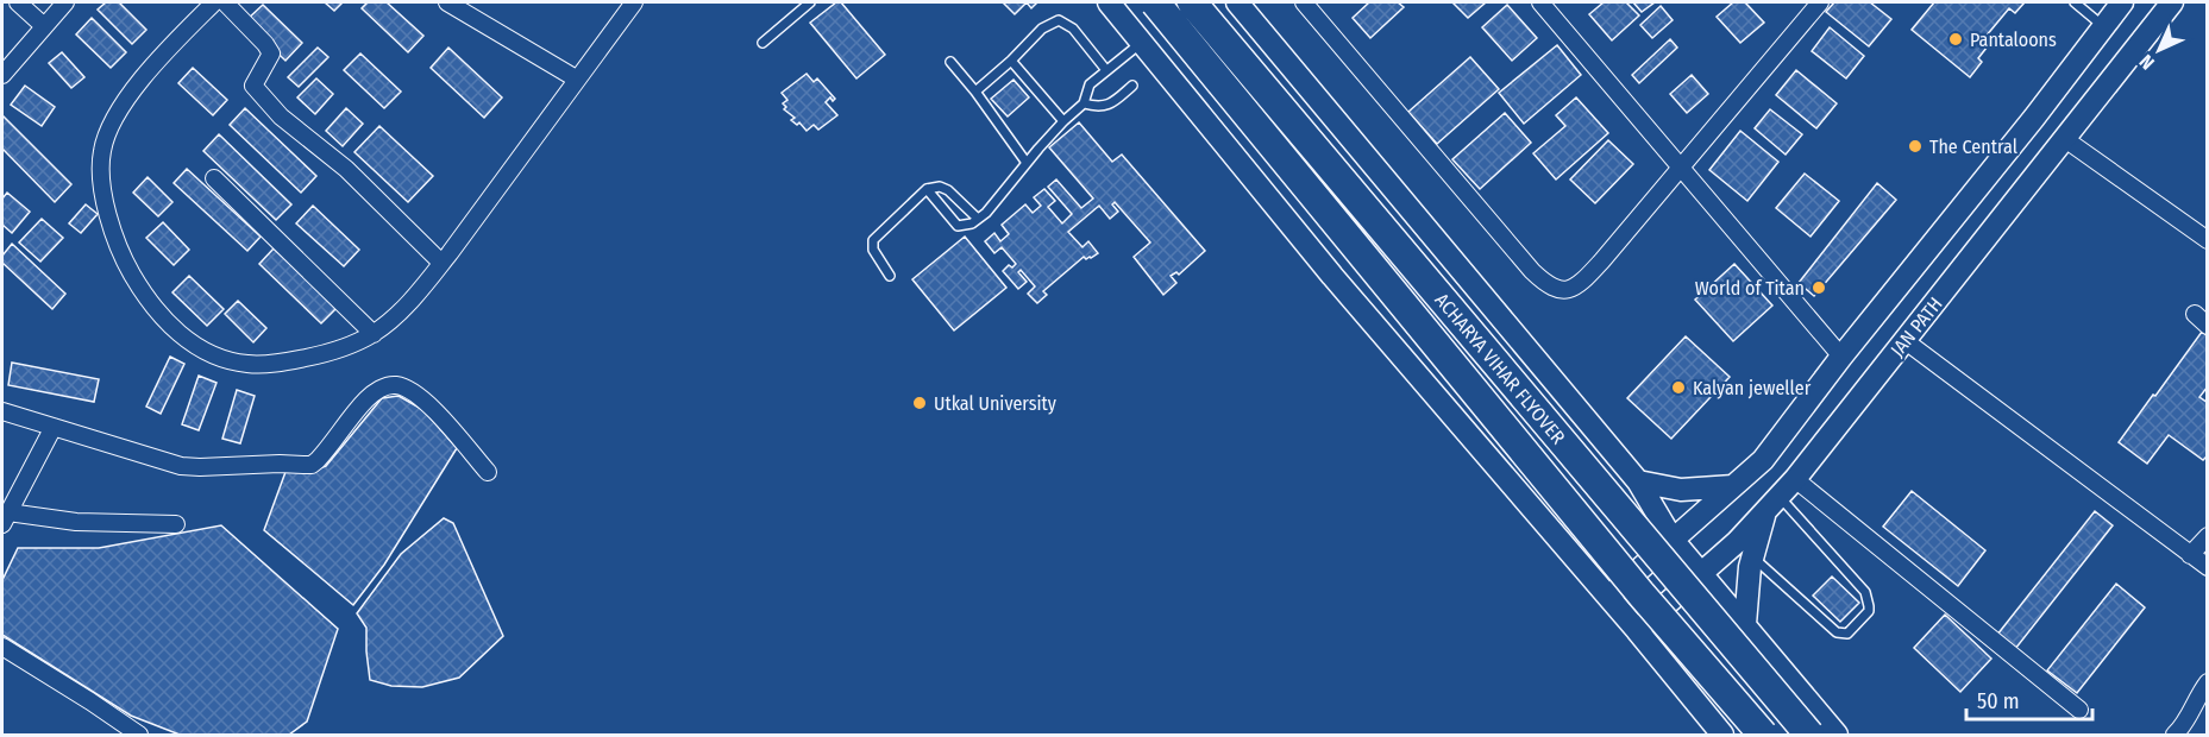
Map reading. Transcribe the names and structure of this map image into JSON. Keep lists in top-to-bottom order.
{
  "streets": {
    "highway": ["ACHARYA VIHAR FLYOVER"],
    "street": ["JAN PATH"]
  },
  "places": [
    "Pantaloons",
    "The Central",
    "World of Titan",
    "Kalyan jeweller",
    "Utkal University"
  ],
  "scale_bar": "50 m",
  "north": "bottom left"
}
